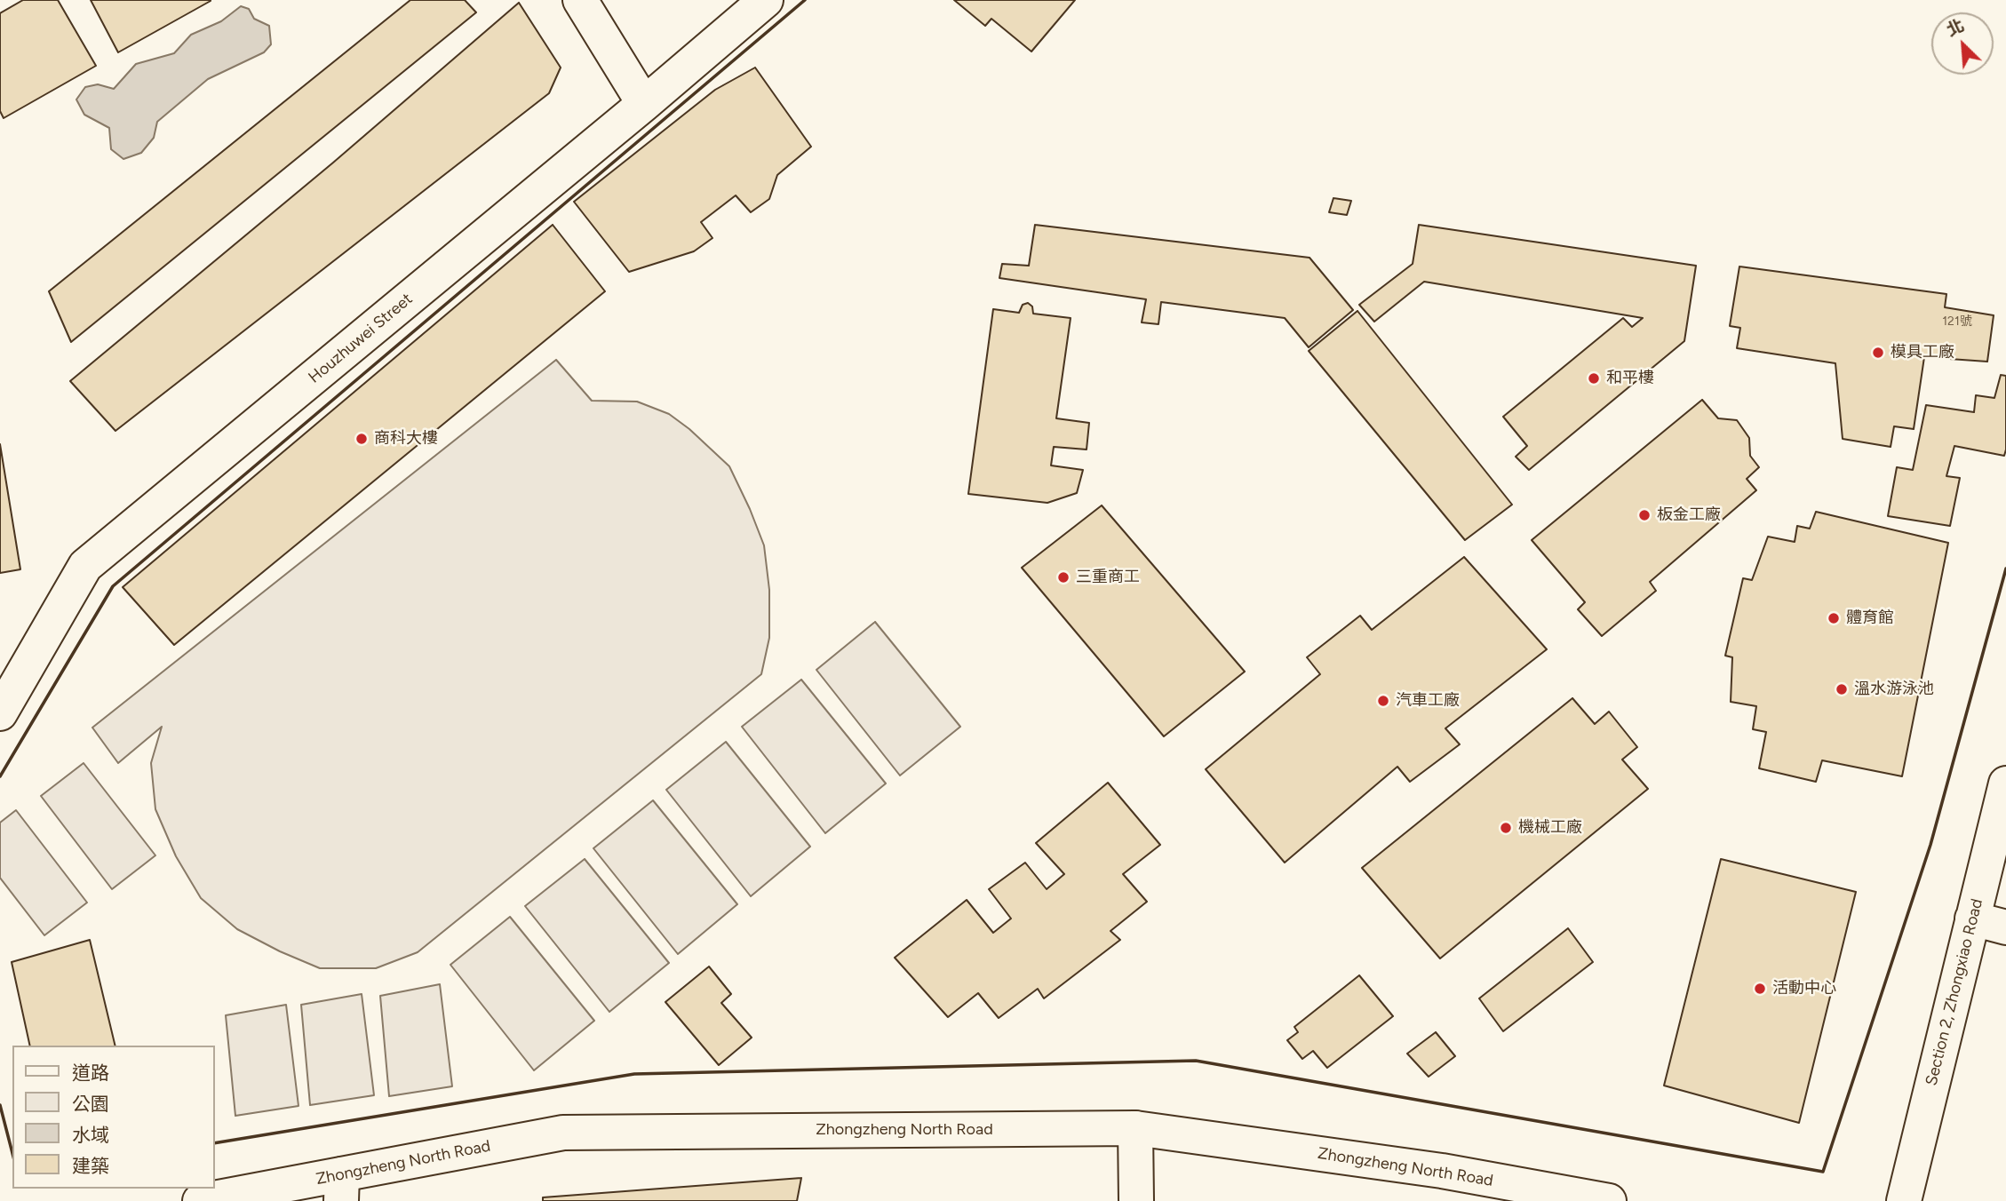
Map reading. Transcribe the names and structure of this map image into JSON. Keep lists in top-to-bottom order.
{
  "streets": {
    "street": ["Houzhuwei Street", "Section 2, Zhongxiao Road", "Zhongzheng North Road"]
  },
  "places": [
    "模具工廠",
    "和平樓",
    "商科大樓",
    "板金工廠",
    "三重商工",
    "體育館",
    "溫水游泳池",
    "汽車工廠",
    "機械工廠",
    "活動中心"
  ],
  "house_numbers": ["121號"],
  "legend": [
    "道路",
    "公園",
    "水域",
    "建築"
  ],
  "north": "top left"
}
